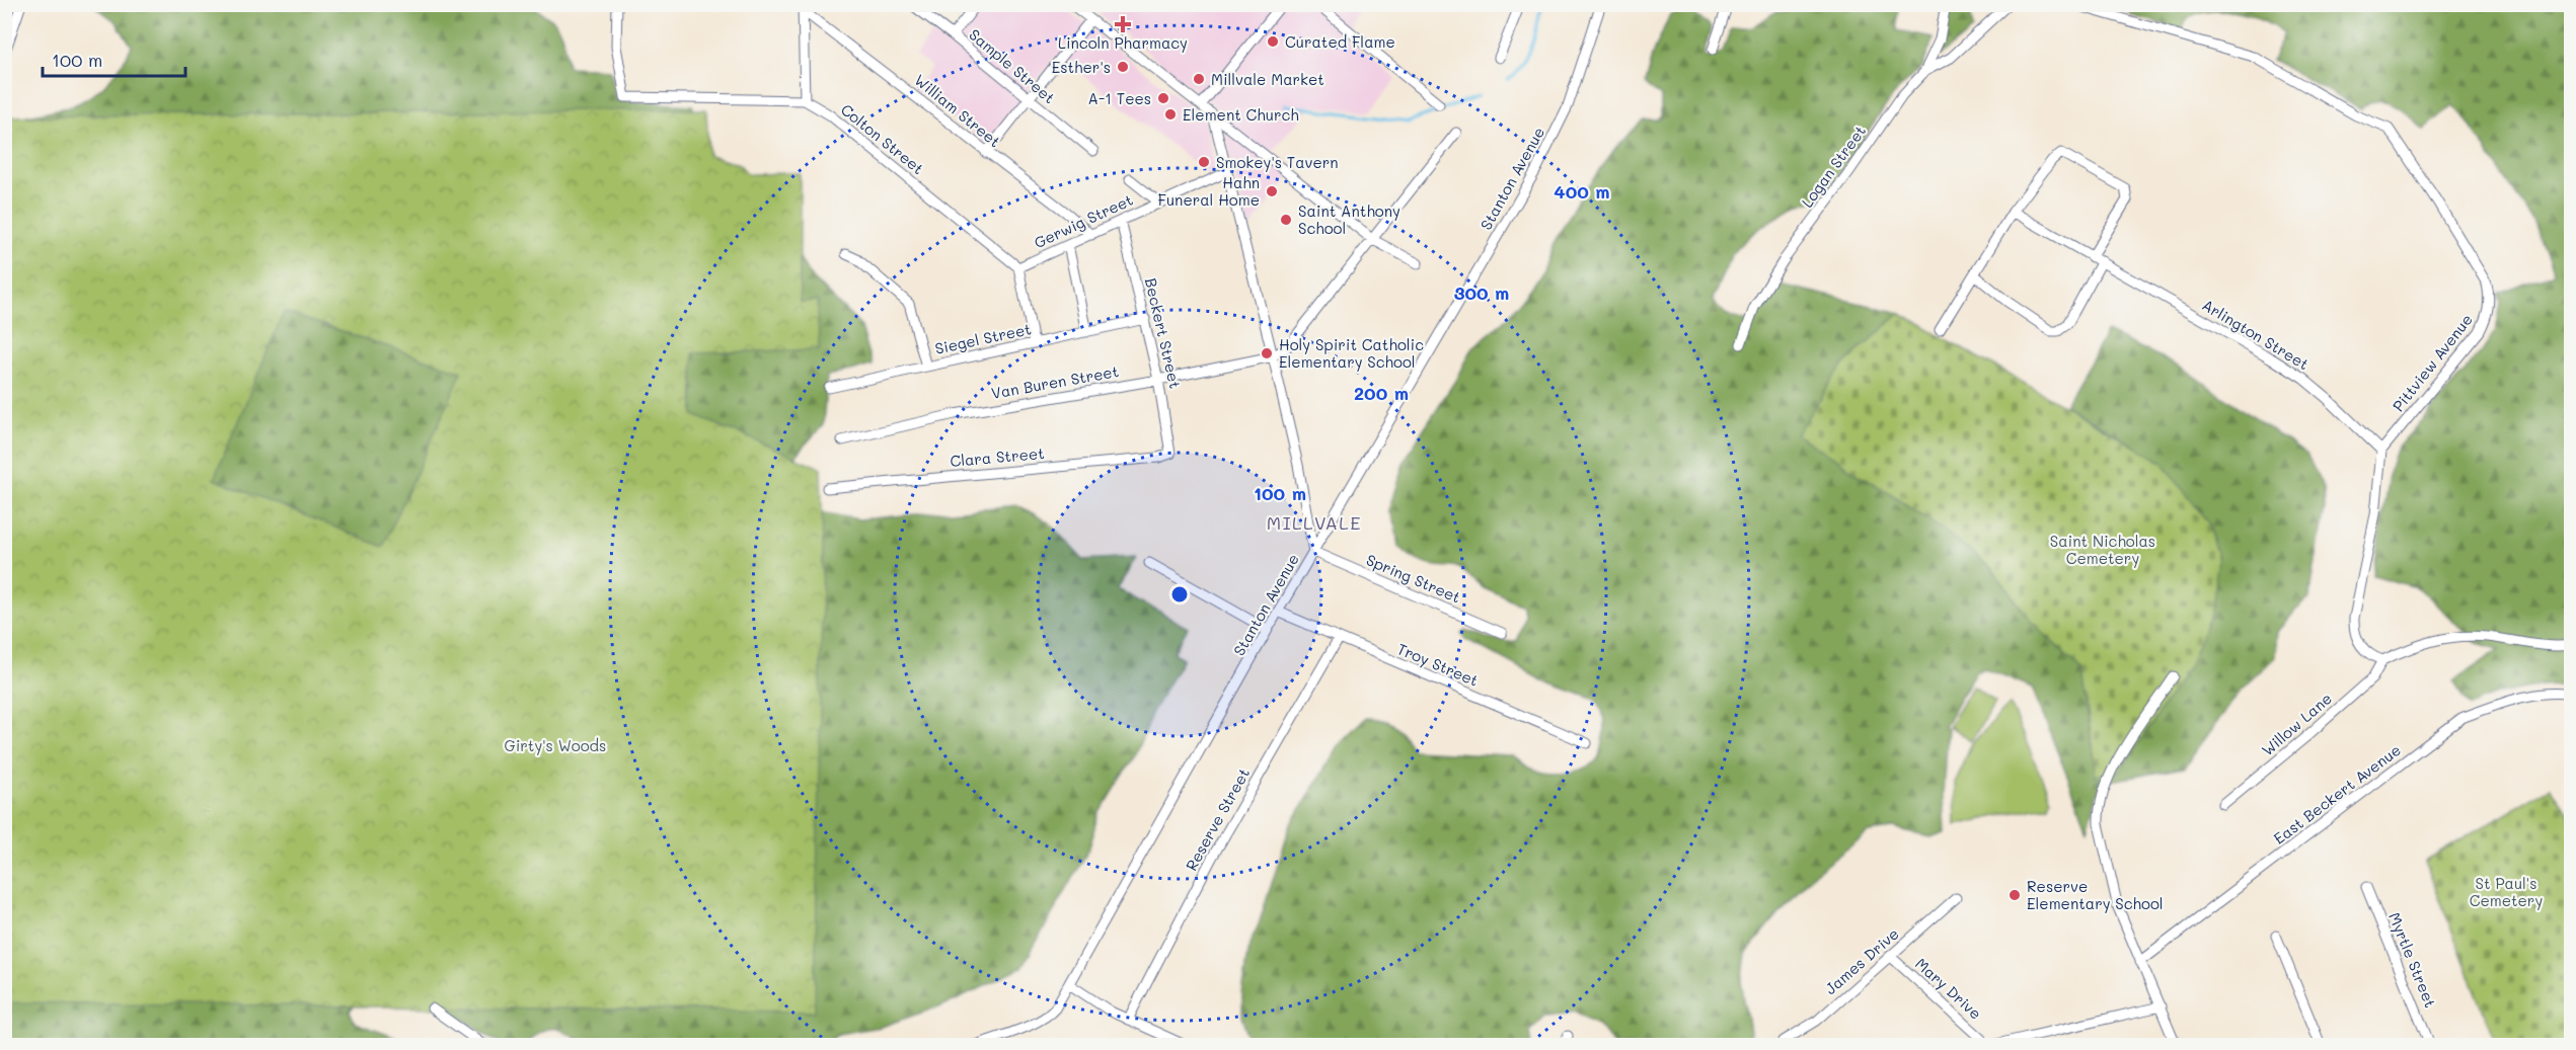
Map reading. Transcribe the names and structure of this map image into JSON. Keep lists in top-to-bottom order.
{
  "streets": {
    "street": [
      "Sample Street",
      "William Street",
      "Colton Street",
      "Logan Street",
      "Stanton Avenue",
      "Gerwig Street",
      "Beckert Street",
      "Arlington Street",
      "Siegel Street",
      "Pittview Avenue",
      "Van Buren Street",
      "Clara Street",
      "Spring Street",
      "Troy Street",
      "Willow Lane",
      "East Beckert Avenue",
      "Reserve Street",
      "Myrtle Street",
      "James Drive",
      "Mary Drive"
    ]
  },
  "crossings": [
    ["William Street", "Gerwig Street"],
    ["Colton Street", "Gerwig Street"],
    ["Stanton Avenue", "Spring Street"],
    ["Stanton Avenue", "Troy Street"],
    ["Gerwig Street", "Beckert Street"],
    ["Beckert Street", "Siegel Street"],
    ["Beckert Street", "Van Buren Street"],
    ["Beckert Street", "Clara Street"],
    ["Arlington Street", "Pittview Avenue"],
    ["Troy Street", "Reserve Street"],
    ["James Drive", "Mary Drive"]
  ],
  "districts": ["MILLVALE"],
  "parks": ["Saint Nicholas Cemetery", "Girty's Woods", "St Paul's Cemetery"],
  "places": {
    "health": ["Lincoln Pharmacy"],
    "other": [
      "Curated Flame",
      "Esther's",
      "Millvale Market",
      "A-1 Tees",
      "Element Church",
      "Smokey's Tavern",
      "Hahn Funeral Home",
      "Saint Anthony School",
      "Holy Spirit Catholic Elementary School",
      "Reserve Elementary School"
    ]
  },
  "scale_bar": "100 m",
  "rings": [
    "400 m",
    "300 m",
    "200 m",
    "100 m"
  ]
}
